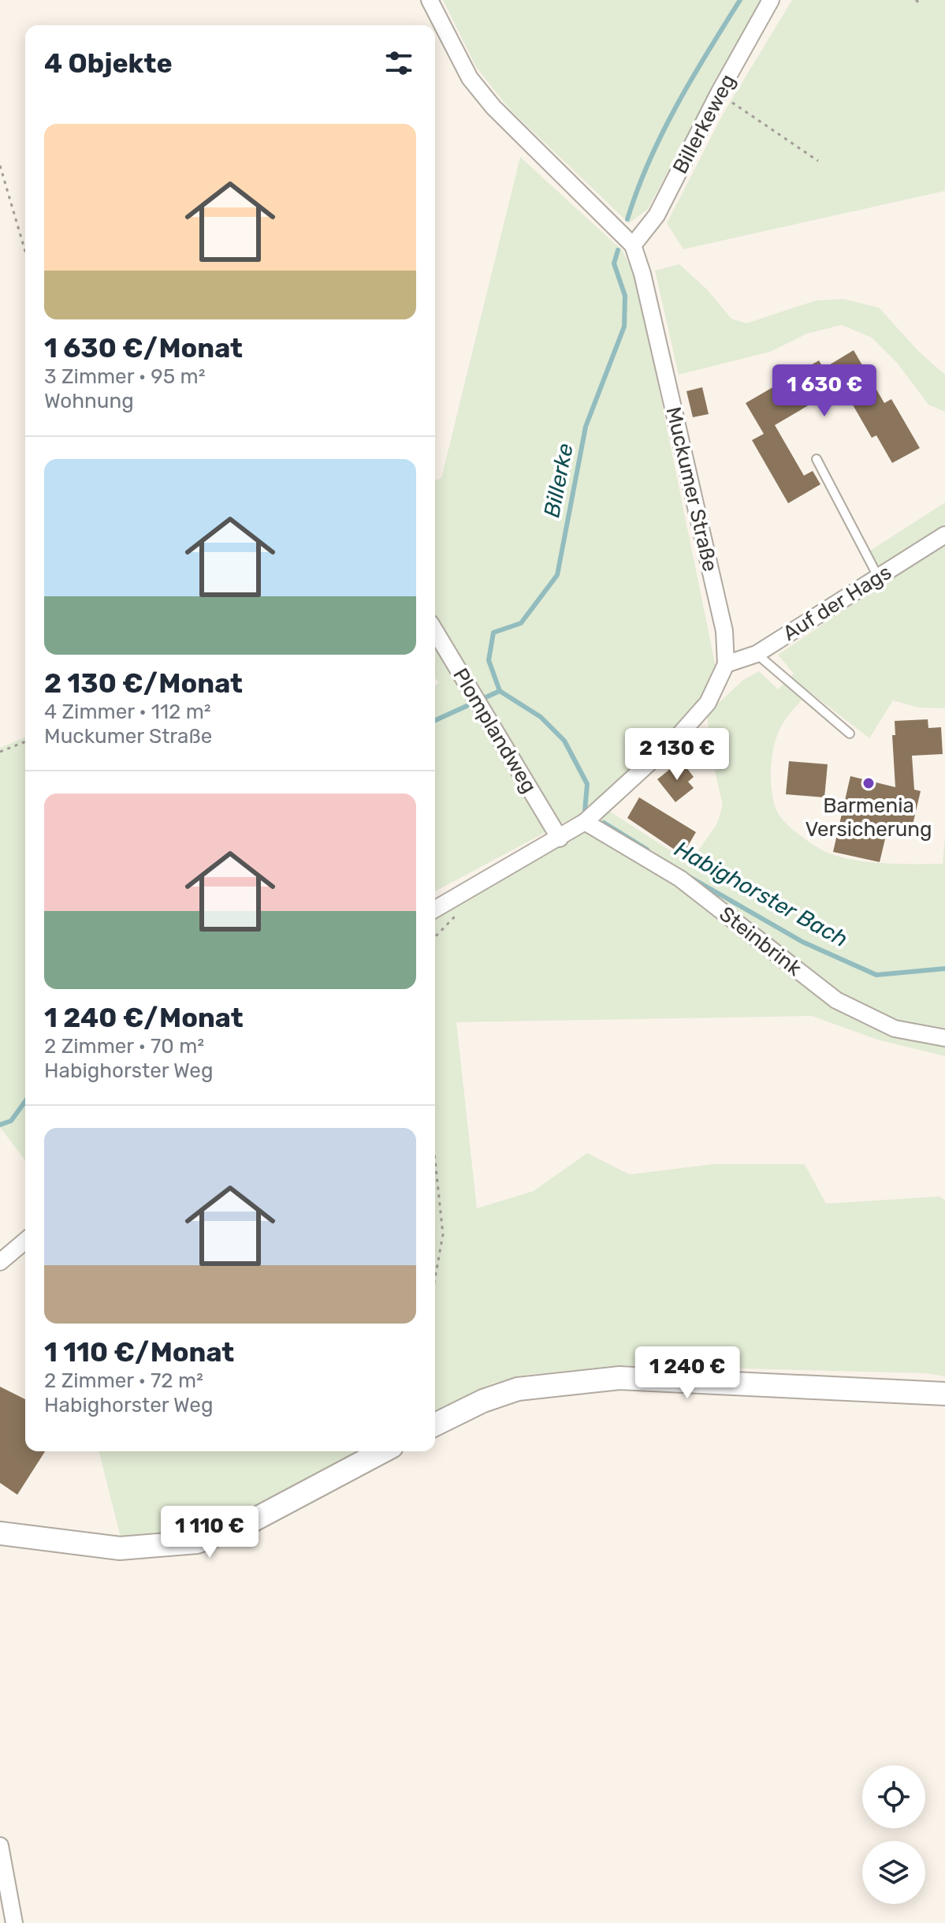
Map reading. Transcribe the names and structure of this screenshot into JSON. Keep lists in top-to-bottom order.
{
  "streets": {
    "street": [
      "Billerkeweg",
      "Muckumer Straße",
      "Auf der Hags",
      "Plomplandweg",
      "Steinbrink"
    ]
  },
  "crossings": [
    ["Billerkeweg", "Muckumer Straße"],
    ["Muckumer Straße", "Auf der Hags"],
    ["Muckumer Straße", "Plomplandweg"],
    ["Muckumer Straße", "Steinbrink"]
  ],
  "water": ["Billerke", "Habighorster Bach"],
  "places": ["Barmenia Versicherung"],
  "page": {
    "heading": "4 Objekte",
    "list": [
      {
        "name": "1 630 €/Monat",
        "note": "3 Zimmer · 95 m² · Wohnung"
      },
      {
        "name": "2 130 €/Monat",
        "note": "4 Zimmer · 112 m² · Muckumer Straße"
      },
      {
        "name": "1 240 €/Monat",
        "note": "2 Zimmer · 70 m² · Habighorster Weg"
      },
      {
        "name": "1 110 €/Monat",
        "note": "2 Zimmer · 72 m² · Habighorster Weg"
      }
    ],
    "price": [
      "1 630 €",
      "2 130 €",
      "1 240 €",
      "1 110 €"
    ]
  }
}
